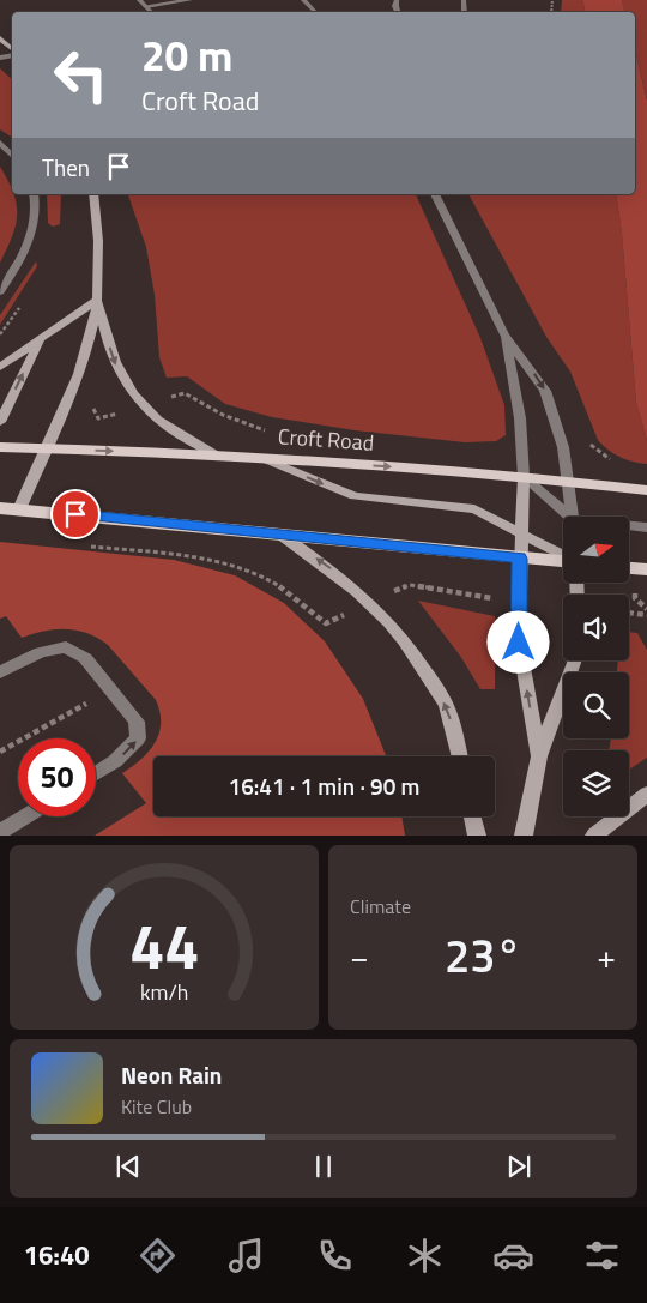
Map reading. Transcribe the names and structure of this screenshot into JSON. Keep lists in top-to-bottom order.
{
  "streets": {
    "main road": ["Croft Road"]
  },
  "north": "right",
  "page": {
    "turn": ["20 m", "Croft Road"],
    "then": "Then",
    "limit": "50",
    "trip": "16:41 · 1 min · 90 m",
    "tile": "Climate",
    "heat": ["−", "23°", "+"],
    "song": ["Neon Rain", "Kite Club"],
    "tabs": "16:40",
    "gauge": ["44", "km/h"]
  }
}
